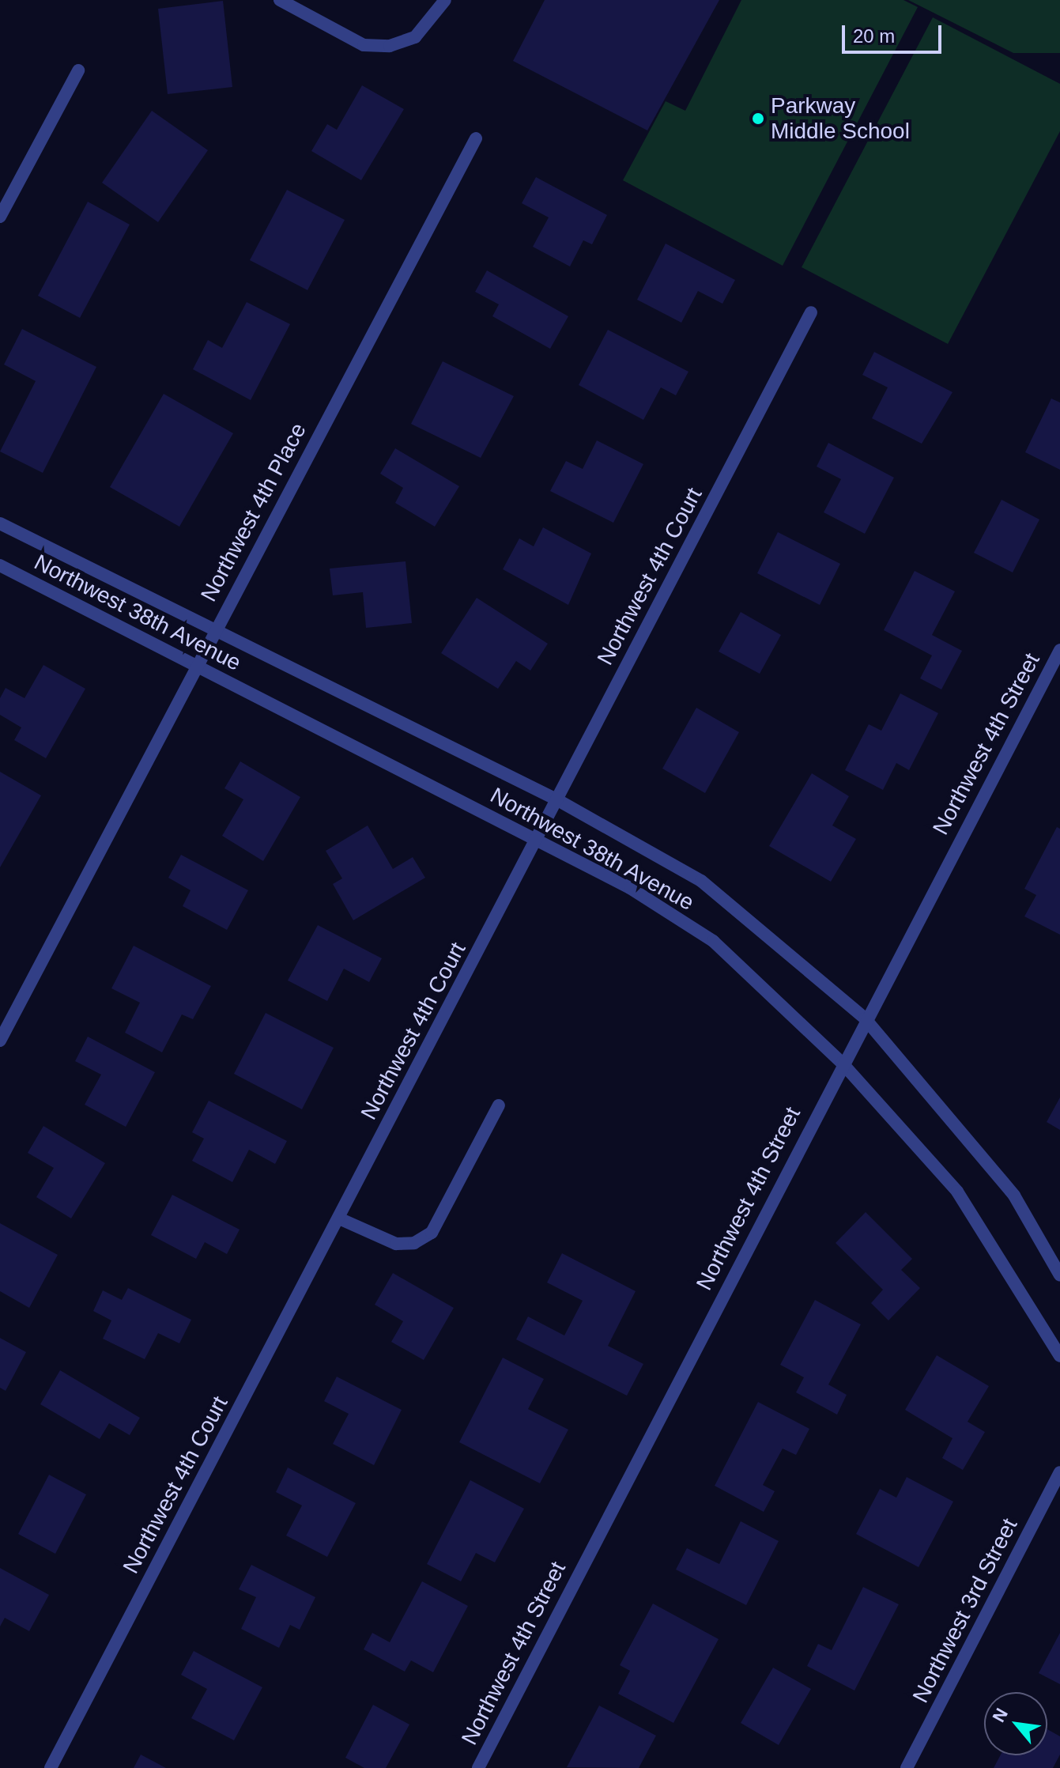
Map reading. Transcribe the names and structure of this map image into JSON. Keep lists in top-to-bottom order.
{
  "streets": {
    "street": [
      "Northwest 4th Place",
      "Northwest 4th Court",
      "Northwest 38th Avenue",
      "Northwest 4th Street",
      "Northwest 3rd Street"
    ]
  },
  "crossings": [
    ["Northwest 4th Place", "Northwest 38th Avenue"],
    ["Northwest 4th Court", "Northwest 38th Avenue"],
    ["Northwest 38th Avenue", "Northwest 4th Street"]
  ],
  "places": ["Parkway Middle School"],
  "scale_bar": "20 m",
  "north": "top left"
}
